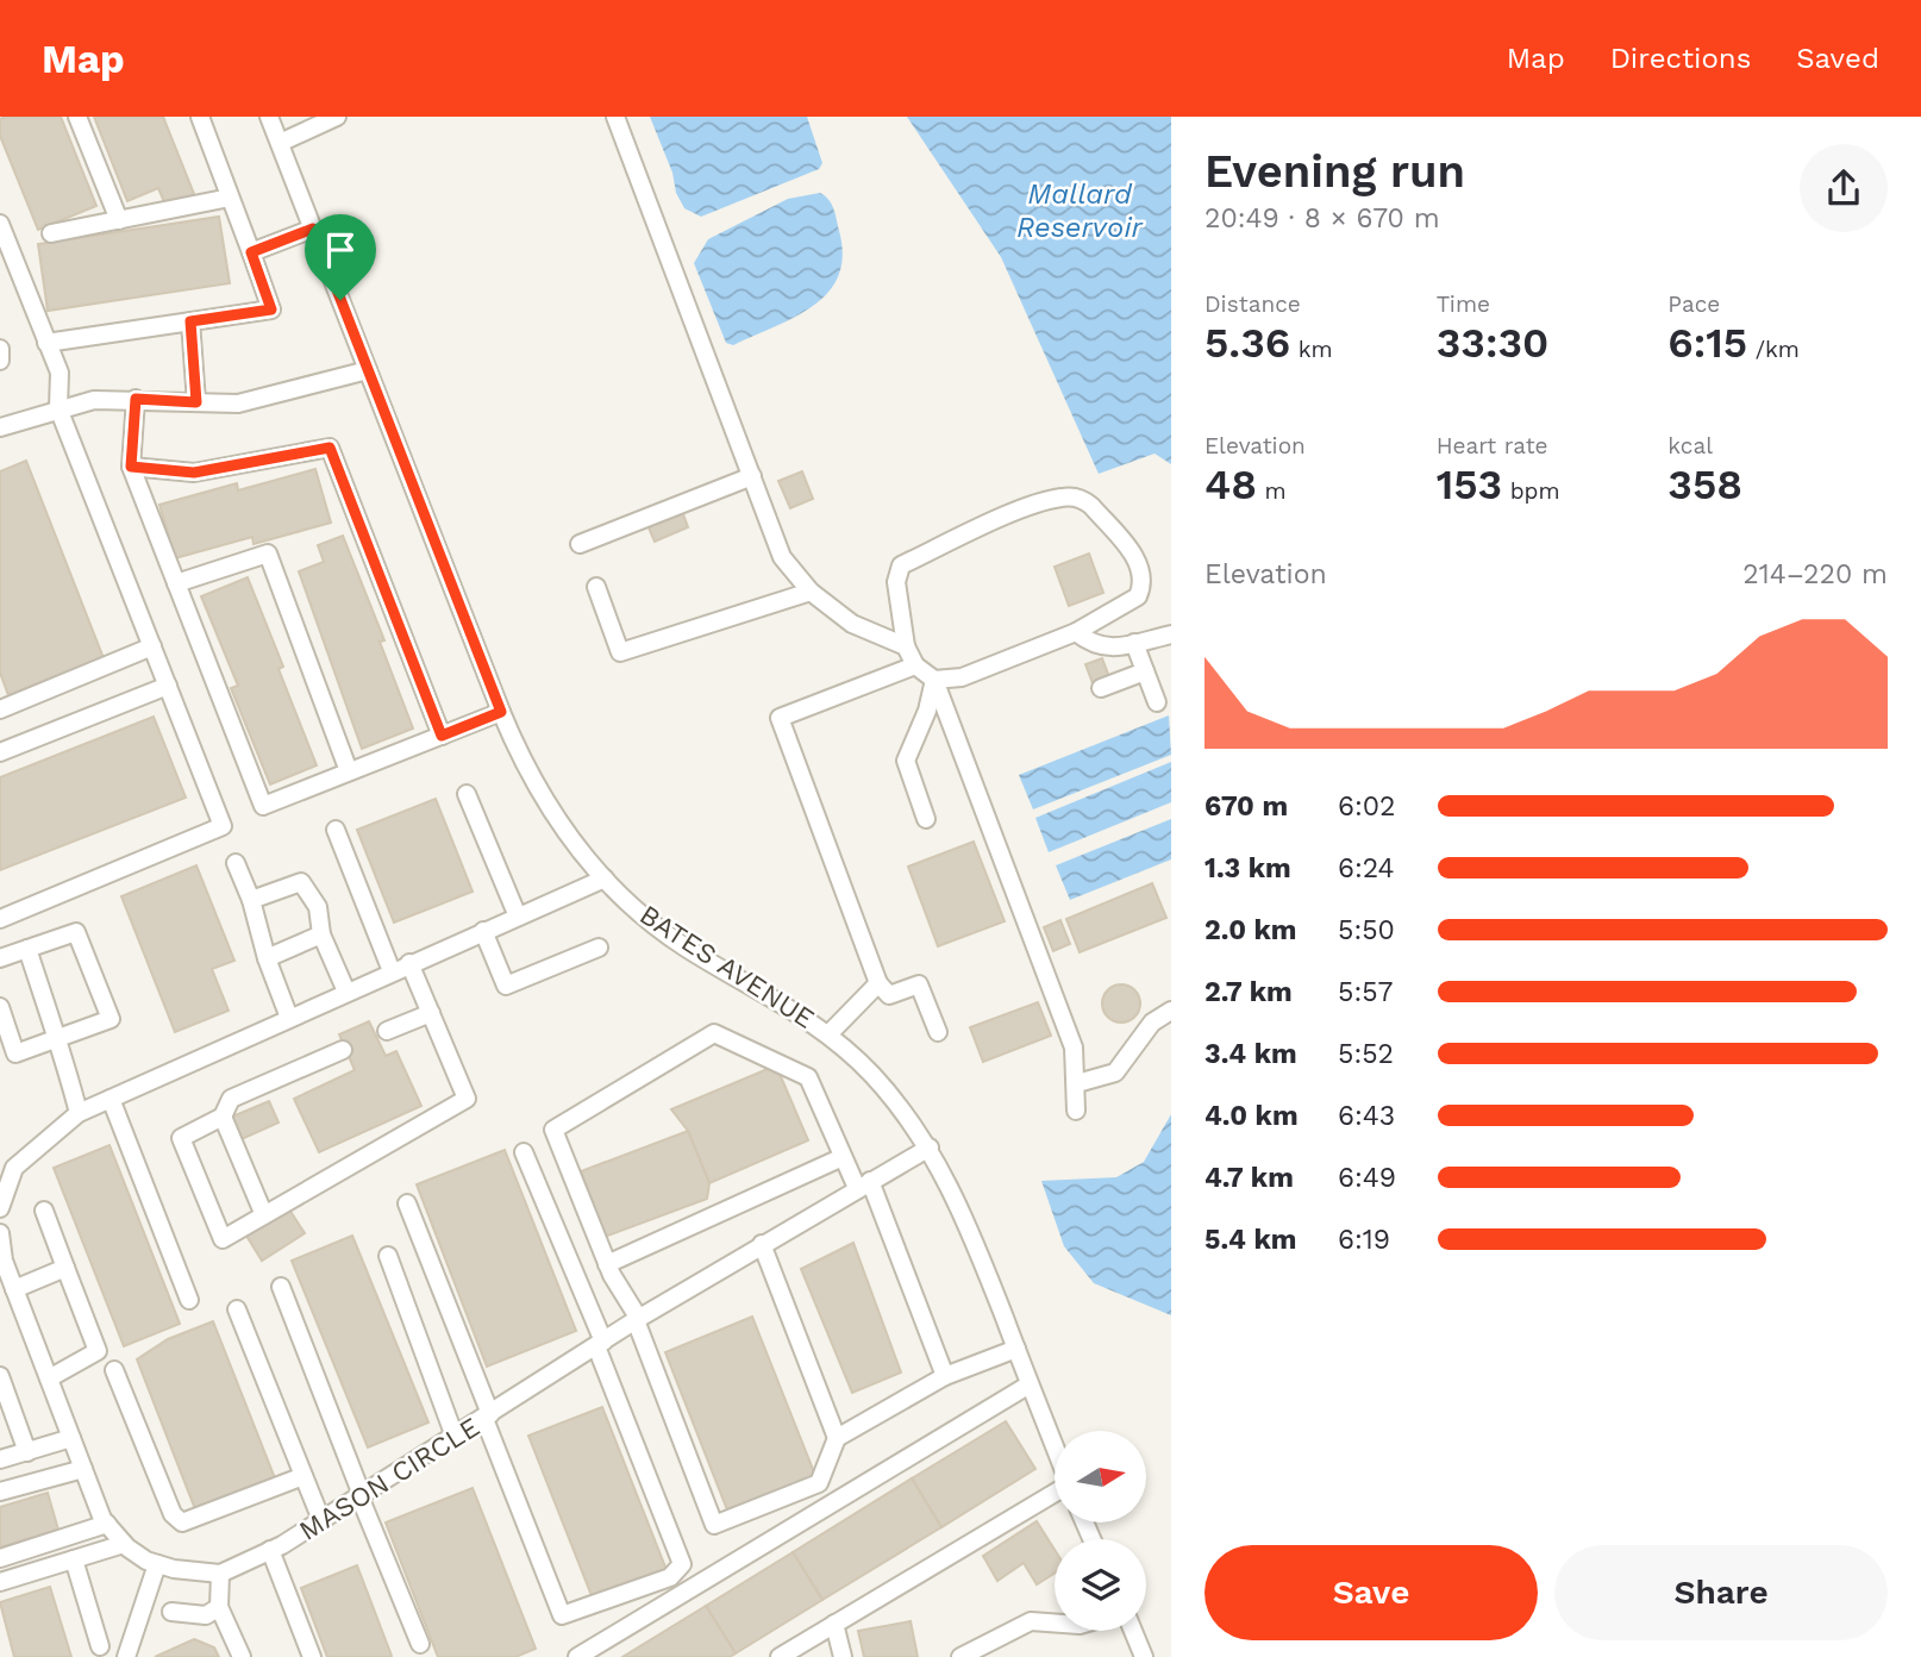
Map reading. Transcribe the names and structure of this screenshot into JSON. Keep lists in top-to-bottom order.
{
  "streets": {
    "street": ["BATES AVENUE", "MASON CIRCLE"]
  },
  "crossings": [
    ["BATES AVENUE", "MASON CIRCLE"]
  ],
  "water": ["Mallard Reservoir"],
  "north": "right",
  "page": {
    "header": "Map",
    "nav": ["Map", "Directions", "Saved"],
    "heading": ["Evening run", "20:49 · 8 × 670 m"],
    "stats": [
      ["Distance", "5.36 km"],
      ["Time", "33:30"],
      ["Pace", "6:15 /km"],
      ["Elevation", "48 m"],
      ["Heart rate", "153 bpm"],
      ["kcal", "358"]
    ],
    "chart": ["Elevation", "214–220 m"],
    "list": [
      {
        "name": "670 m",
        "note": "6:02"
      },
      {
        "name": "1.3 km",
        "note": "6:24"
      },
      {
        "name": "2.0 km",
        "note": "5:50"
      },
      {
        "name": "2.7 km",
        "note": "5:57"
      },
      {
        "name": "3.4 km",
        "note": "5:52"
      },
      {
        "name": "4.0 km",
        "note": "6:43"
      },
      {
        "name": "4.7 km",
        "note": "6:49"
      },
      {
        "name": "5.4 km",
        "note": "6:19"
      }
    ],
    "buttons": ["Save", "Share"]
  }
}
